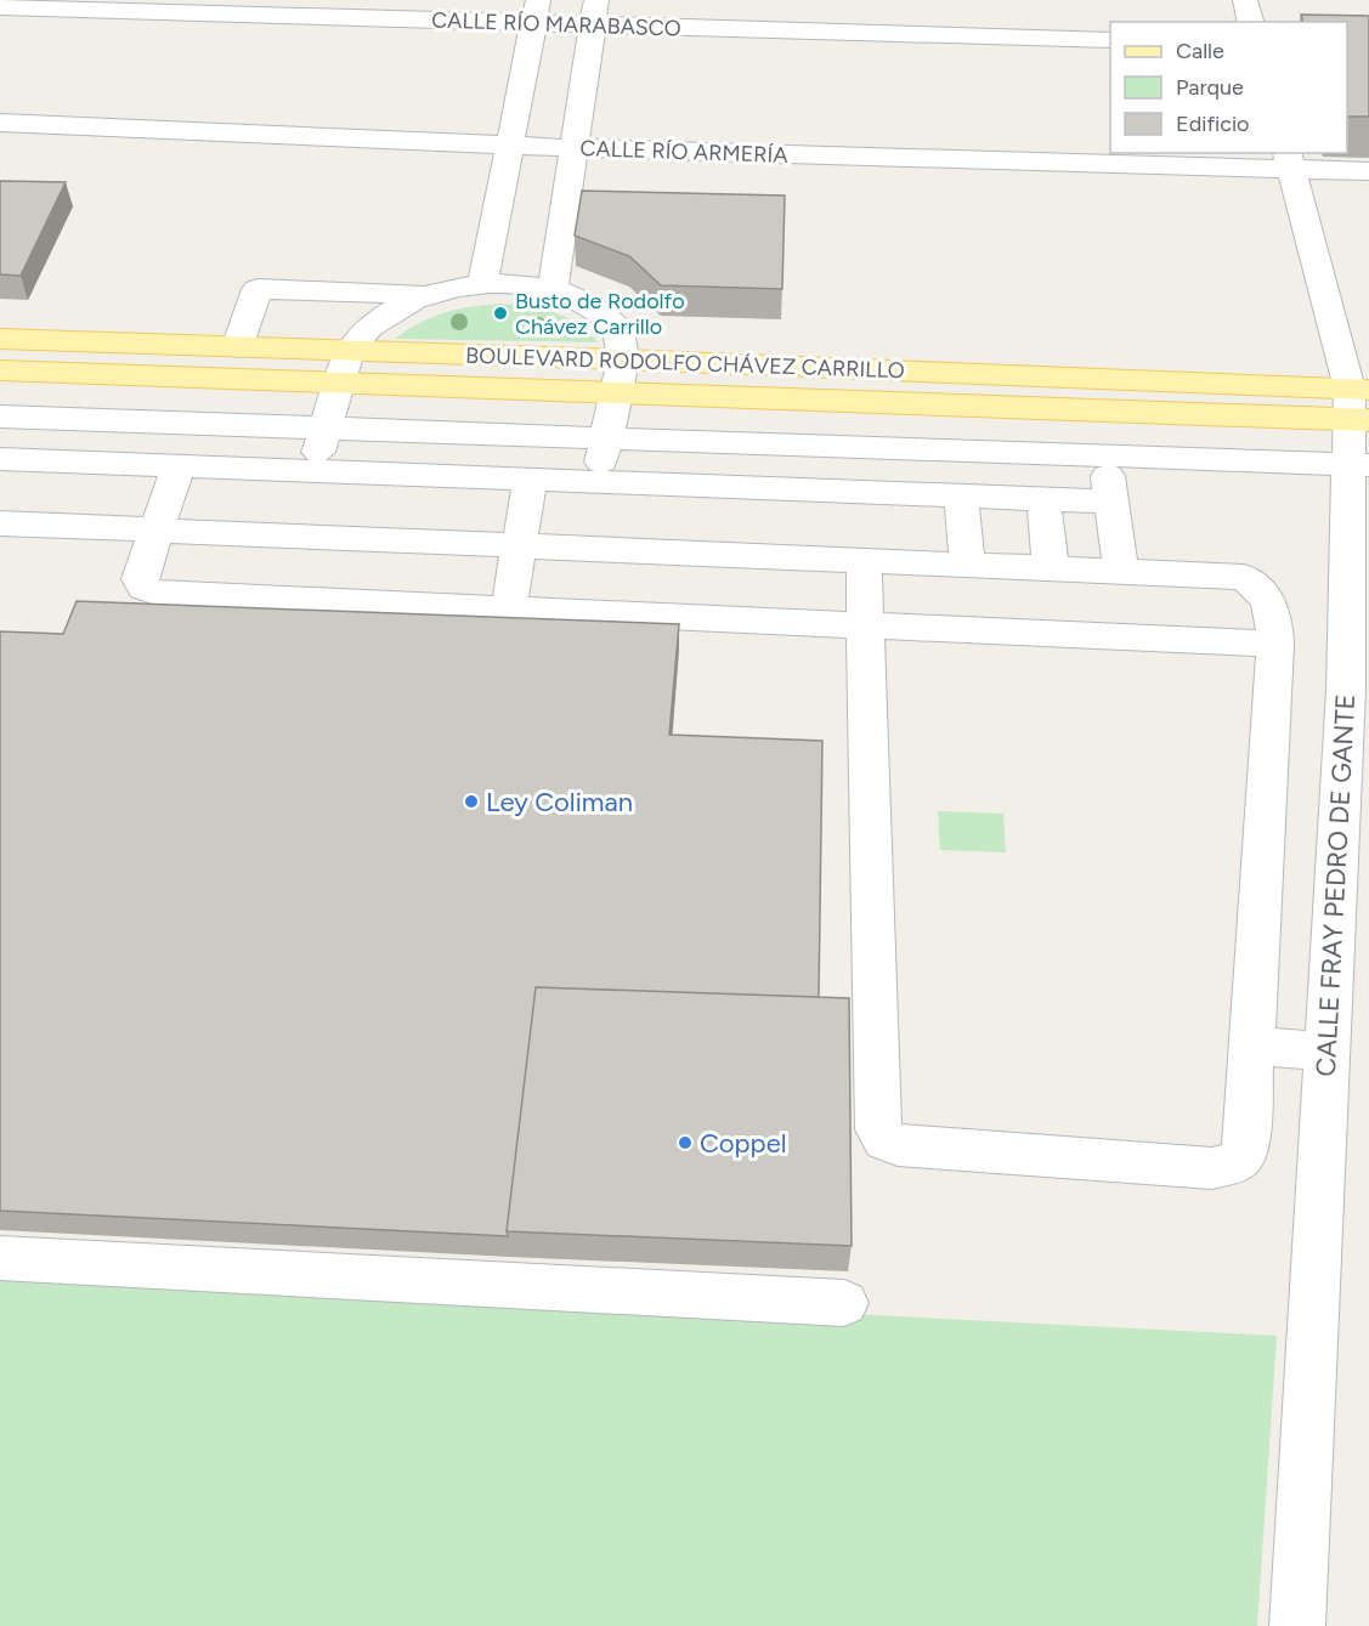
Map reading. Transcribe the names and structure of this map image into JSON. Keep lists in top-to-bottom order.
{
  "streets": {
    "main road": ["BOULEVARD RODOLFO CHÁVEZ CARRILLO"],
    "street": ["CALLE RÍO MARABASCO", "CALLE RÍO ARMERÍA", "CALLE FRAY PEDRO DE GANTE"]
  },
  "crossings": [
    ["CALLE RÍO ARMERÍA", "CALLE FRAY PEDRO DE GANTE"],
    ["BOULEVARD RODOLFO CHÁVEZ CARRILLO", "CALLE FRAY PEDRO DE GANTE"]
  ],
  "places": ["Busto de Rodolfo Chávez Carrillo", "Ley Coliman", "Coppel"],
  "legend": ["Calle", "Parque", "Edificio"]
}
